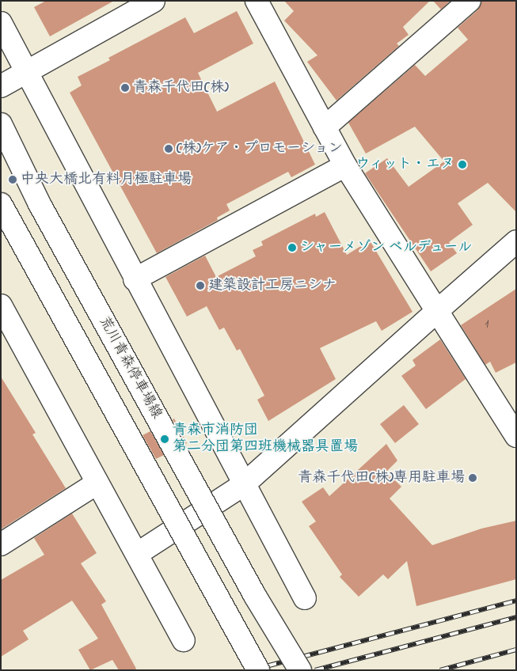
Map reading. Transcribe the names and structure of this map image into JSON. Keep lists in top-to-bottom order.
{
  "streets": {
    "street": ["荒川青森停車場線"]
  },
  "places": [
    "青森千代田(株)",
    "(株)ケア・プロモーション",
    "ウィット・エヌ",
    "中央大橋北有料月極駐車場",
    "シャーメゾン ベルデュール",
    "建築設計工房ニシナ",
    "青森市消防団 第二分団第四班機械器具置場",
    "青森千代田(株)専用駐車場"
  ],
  "house_numbers": ["1"]
}
